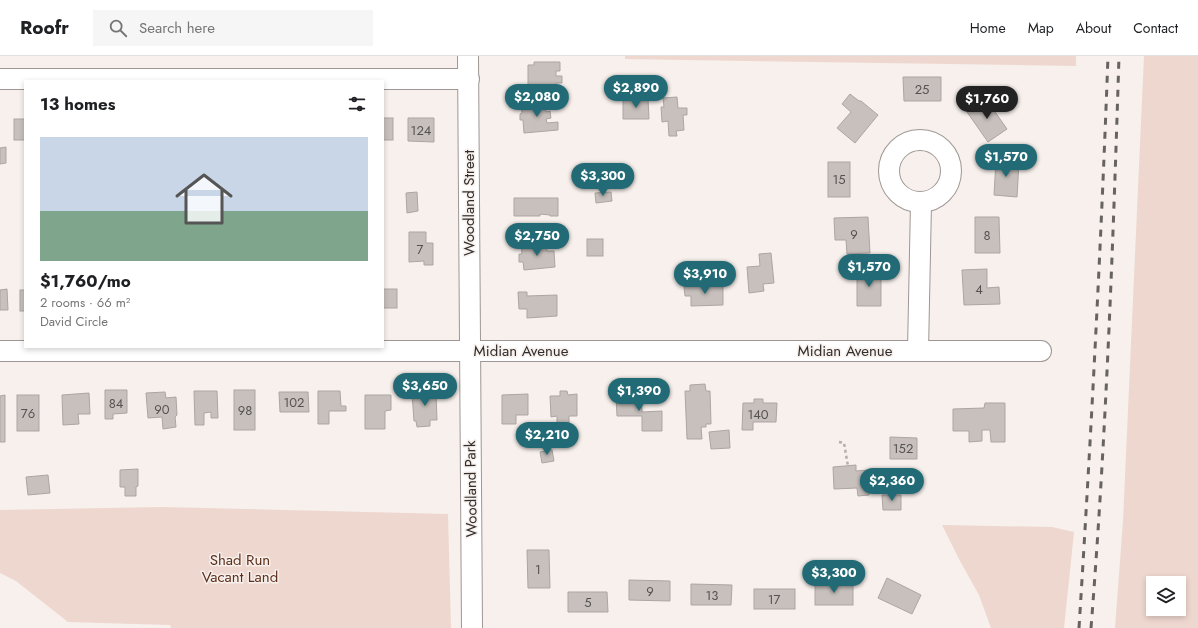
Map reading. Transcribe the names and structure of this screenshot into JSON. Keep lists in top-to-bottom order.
{
  "streets": {
    "street": ["Woodland Street", "Midian Avenue", "Woodland Park"]
  },
  "crossings": [
    ["Woodland Street", "Midian Avenue"],
    ["Woodland Street", "Woodland Park"],
    ["Midian Avenue", "Woodland Park"]
  ],
  "parks": ["Shad Run Vacant Land"],
  "house_numbers": [
    "25",
    "124",
    "15",
    "9",
    "8",
    "7",
    "4",
    "102",
    "84",
    "90",
    "98",
    "76",
    "140",
    "152",
    "1",
    "9",
    "13",
    "17",
    "5"
  ],
  "page": {
    "header": "Roofr",
    "search": "Search here",
    "nav": [
      "Home",
      "Map",
      "About",
      "Contact"
    ],
    "price": [
      "$2,890",
      "$2,080",
      "$1,760",
      "$1,570",
      "$3,300",
      "$2,750",
      "$1,570",
      "$3,910",
      "$3,650",
      "$1,390",
      "$2,210",
      "$2,360",
      "$3,300"
    ],
    "heading": "13 homes",
    "list": [
      {
        "name": "$1,760/mo",
        "note": "2 rooms · 66 m² · David Circle"
      }
    ]
  }
}
